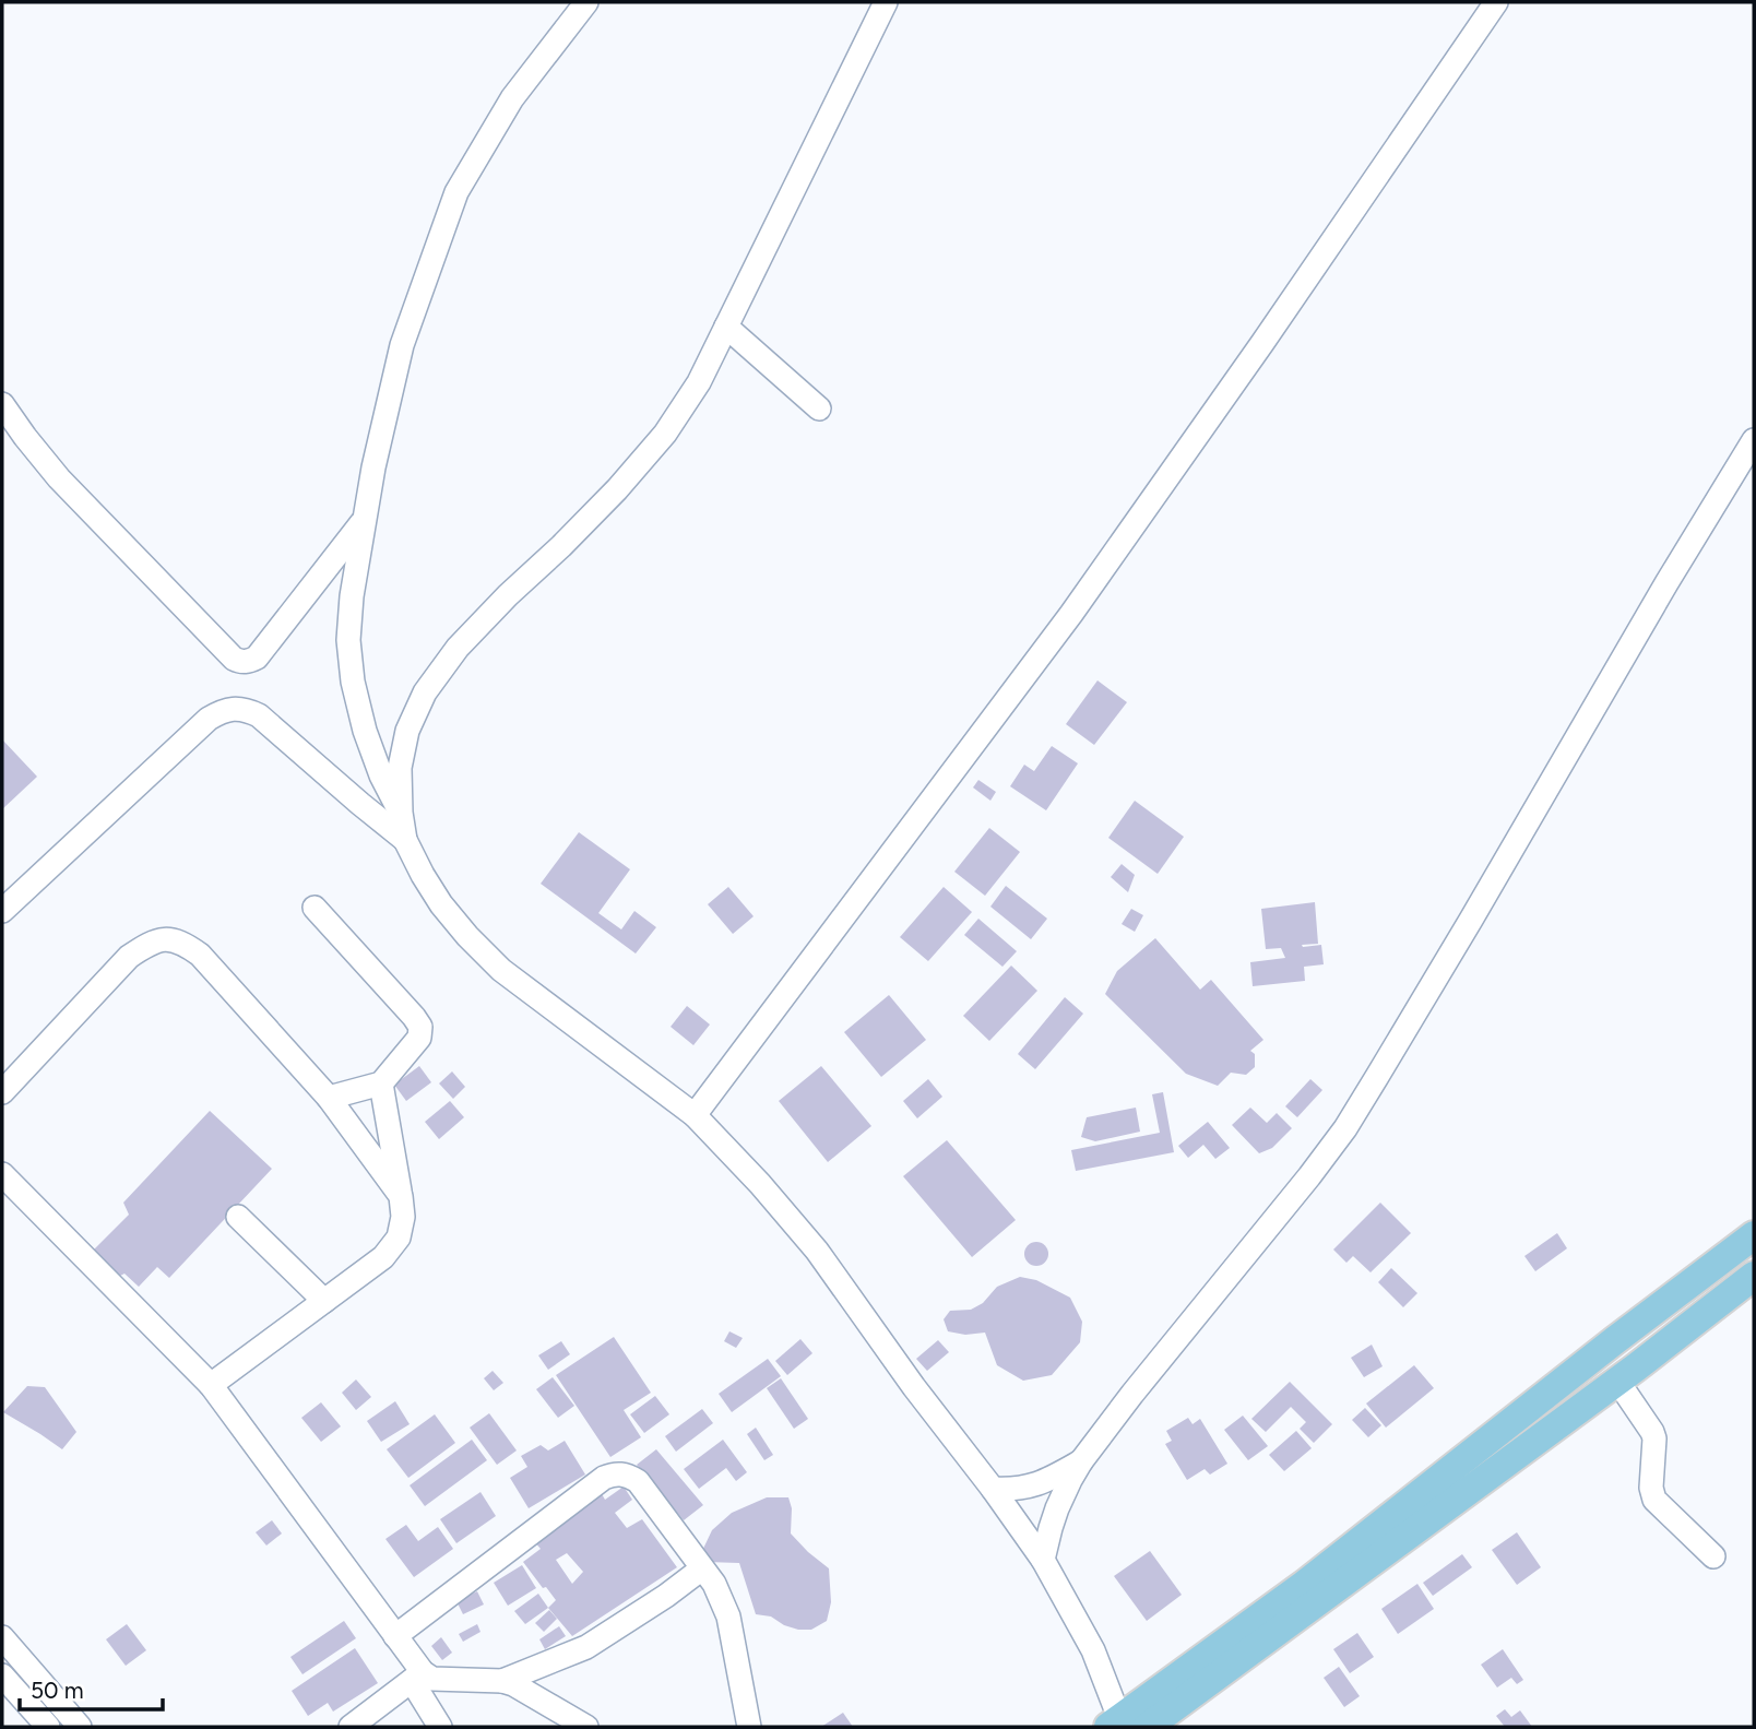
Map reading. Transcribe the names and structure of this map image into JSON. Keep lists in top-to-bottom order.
{
  "scale_bar": "50 m"
}
